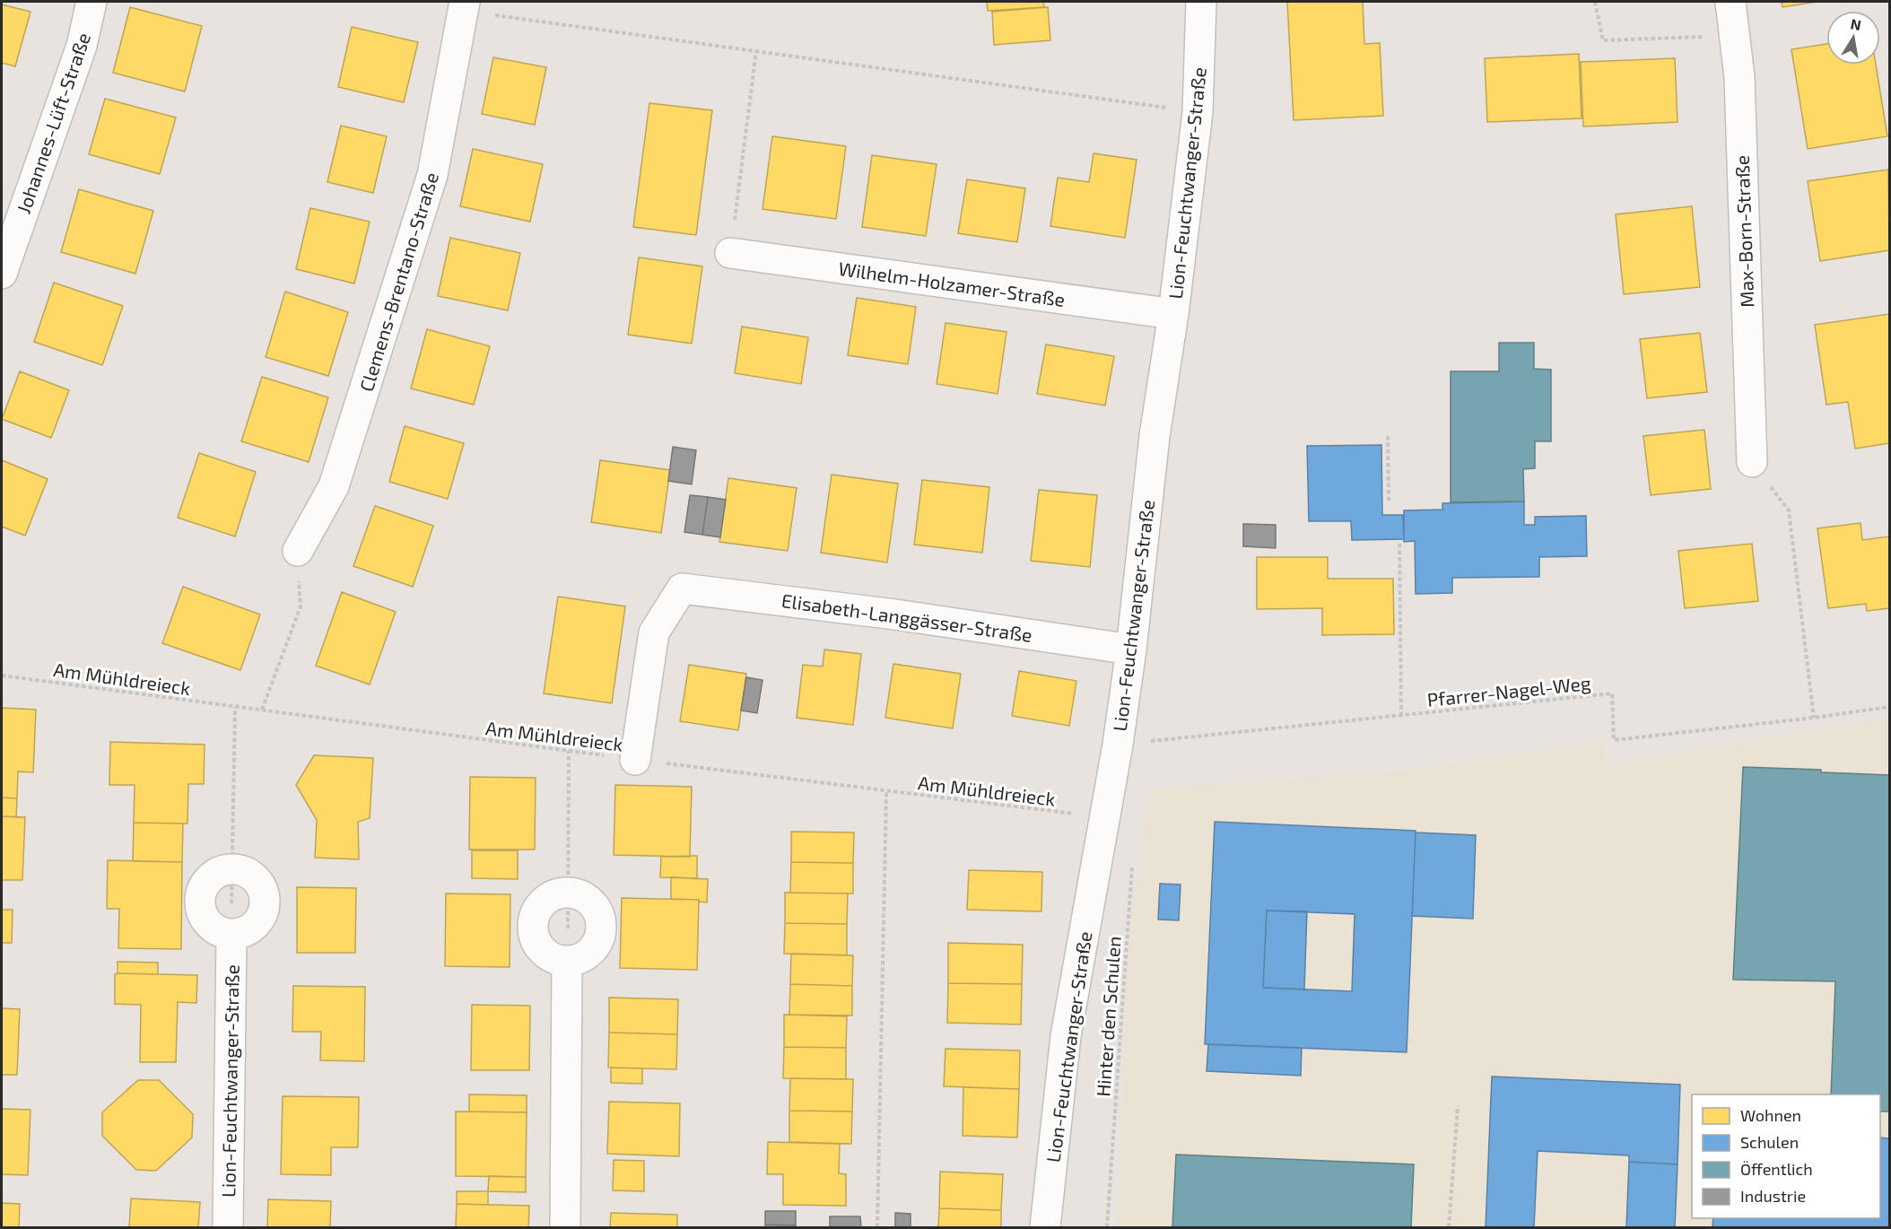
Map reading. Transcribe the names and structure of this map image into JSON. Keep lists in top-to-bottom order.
{
  "streets": {
    "street": [
      "Johannes-Lüft-Straße",
      "Lion-Feuchtwanger-Straße",
      "Max-Born-Straße",
      "Clemens-Brentano-Straße",
      "Wilhelm-Holzamer-Straße",
      "Elisabeth-Langgässer-Straße"
    ],
    "path": ["Am Mühldreieck", "Pfarrer-Nagel-Weg", "Hinter den Schulen"]
  },
  "crossings": [
    ["Lion-Feuchtwanger-Straße", "Wilhelm-Holzamer-Straße"],
    ["Lion-Feuchtwanger-Straße", "Elisabeth-Langgässer-Straße"],
    ["Lion-Feuchtwanger-Straße", "Am Mühldreieck"],
    ["Lion-Feuchtwanger-Straße", "Pfarrer-Nagel-Weg"],
    ["Elisabeth-Langgässer-Straße", "Am Mühldreieck"]
  ],
  "legend": [
    "Wohnen",
    "Schulen",
    "Öffentlich",
    "Industrie"
  ],
  "north": "top"
}
